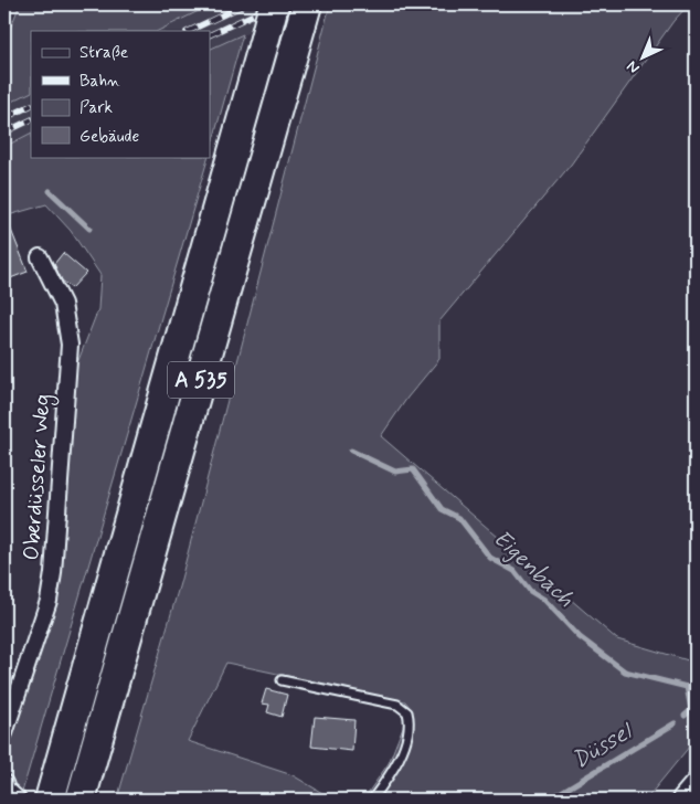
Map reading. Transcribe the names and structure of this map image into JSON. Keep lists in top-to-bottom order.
{
  "streets": {
    "highway": ["A 535"],
    "street": ["Oberdüsseler Weg"]
  },
  "water": ["Eigenbach", "Düssel"],
  "legend": [
    "Straße",
    "Bahn",
    "Park",
    "Gebäude"
  ],
  "north": "bottom left"
}
